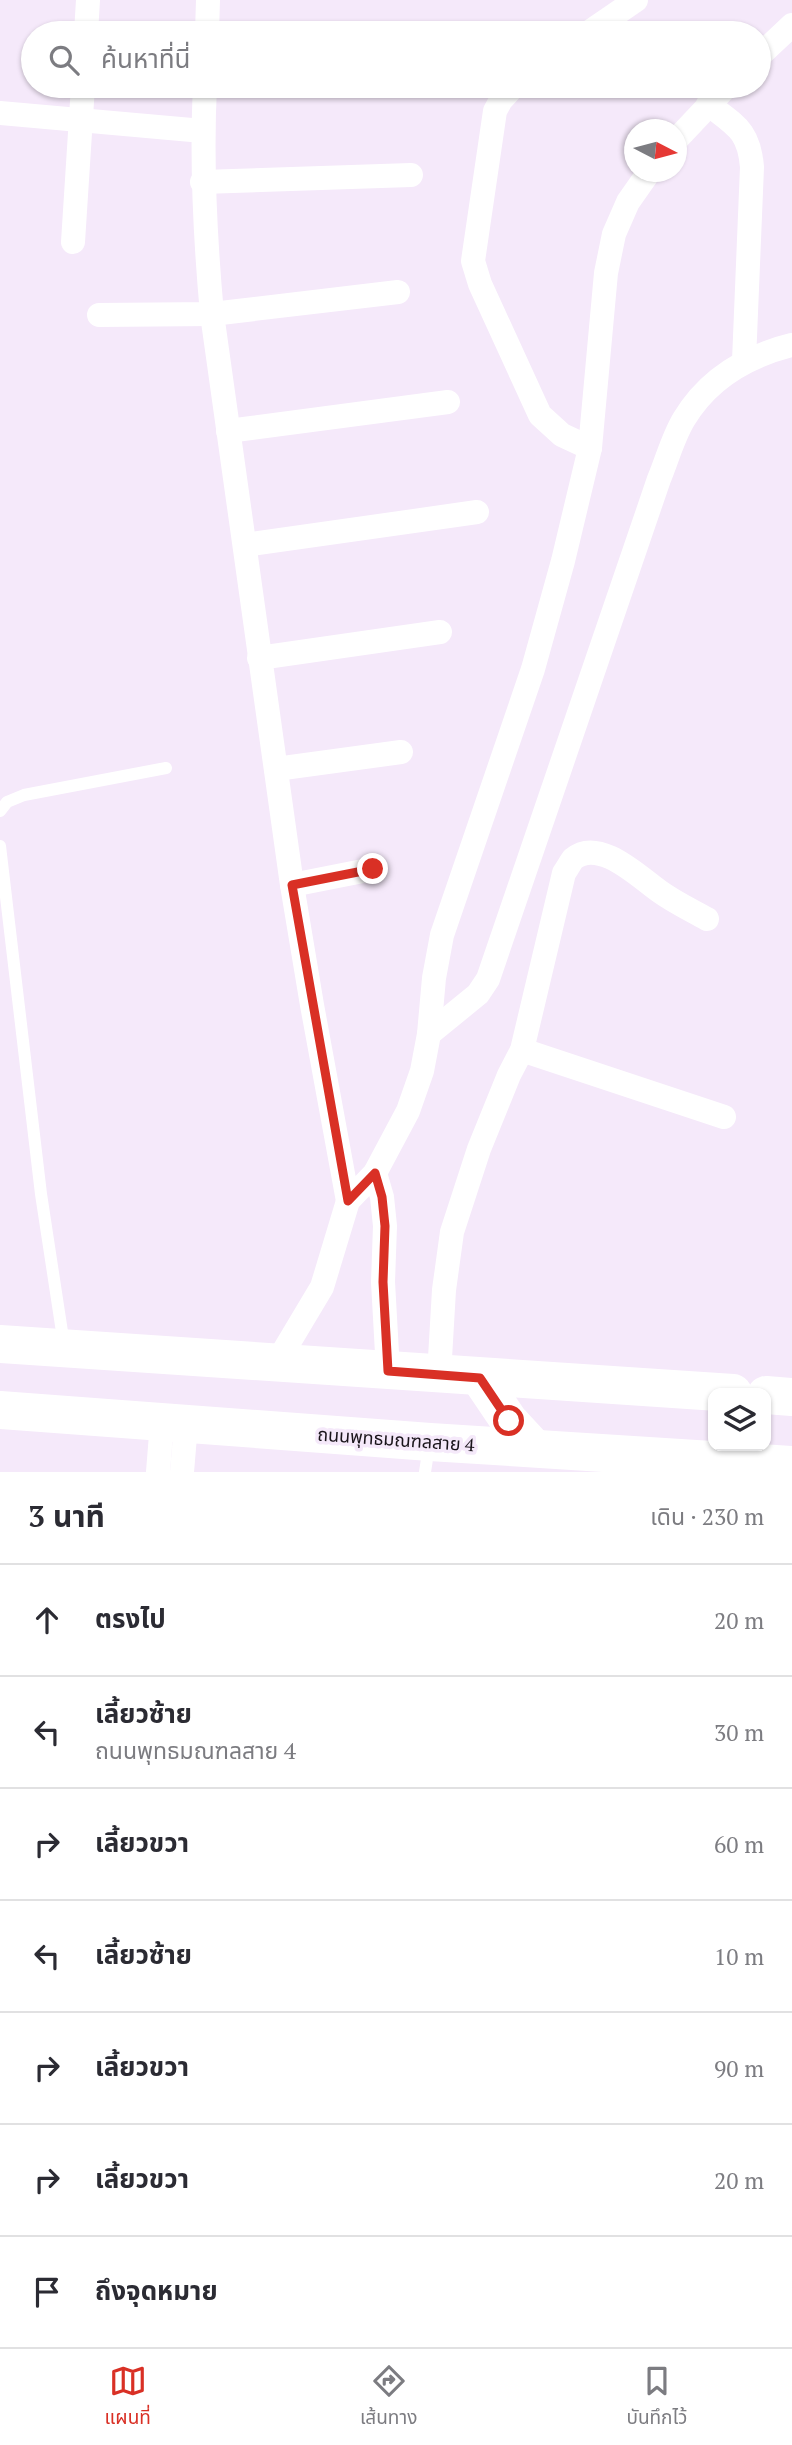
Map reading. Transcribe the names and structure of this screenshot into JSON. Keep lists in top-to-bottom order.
{
  "streets": {
    "main road": ["ถนนพุทธมณฑลสาย 4"]
  },
  "north": "right",
  "page": {
    "search": "ค้นหาที่นี่",
    "heading": ["3 นาที", "เดิน · 230 m"],
    "list": [
      ["ตรงไป", "20 m"],
      ["เลี้ยวซ้าย", "ถนนพุทธมณฑลสาย 4", "30 m"],
      ["เลี้ยวขวา", "60 m"],
      ["เลี้ยวซ้าย", "10 m"],
      ["เลี้ยวขวา", "90 m"],
      ["เลี้ยวขวา", "20 m"],
      "ถึงจุดหมาย"
    ],
    "nav": ["แผนที่", "เส้นทาง", "บันทึกไว้"]
  }
}
